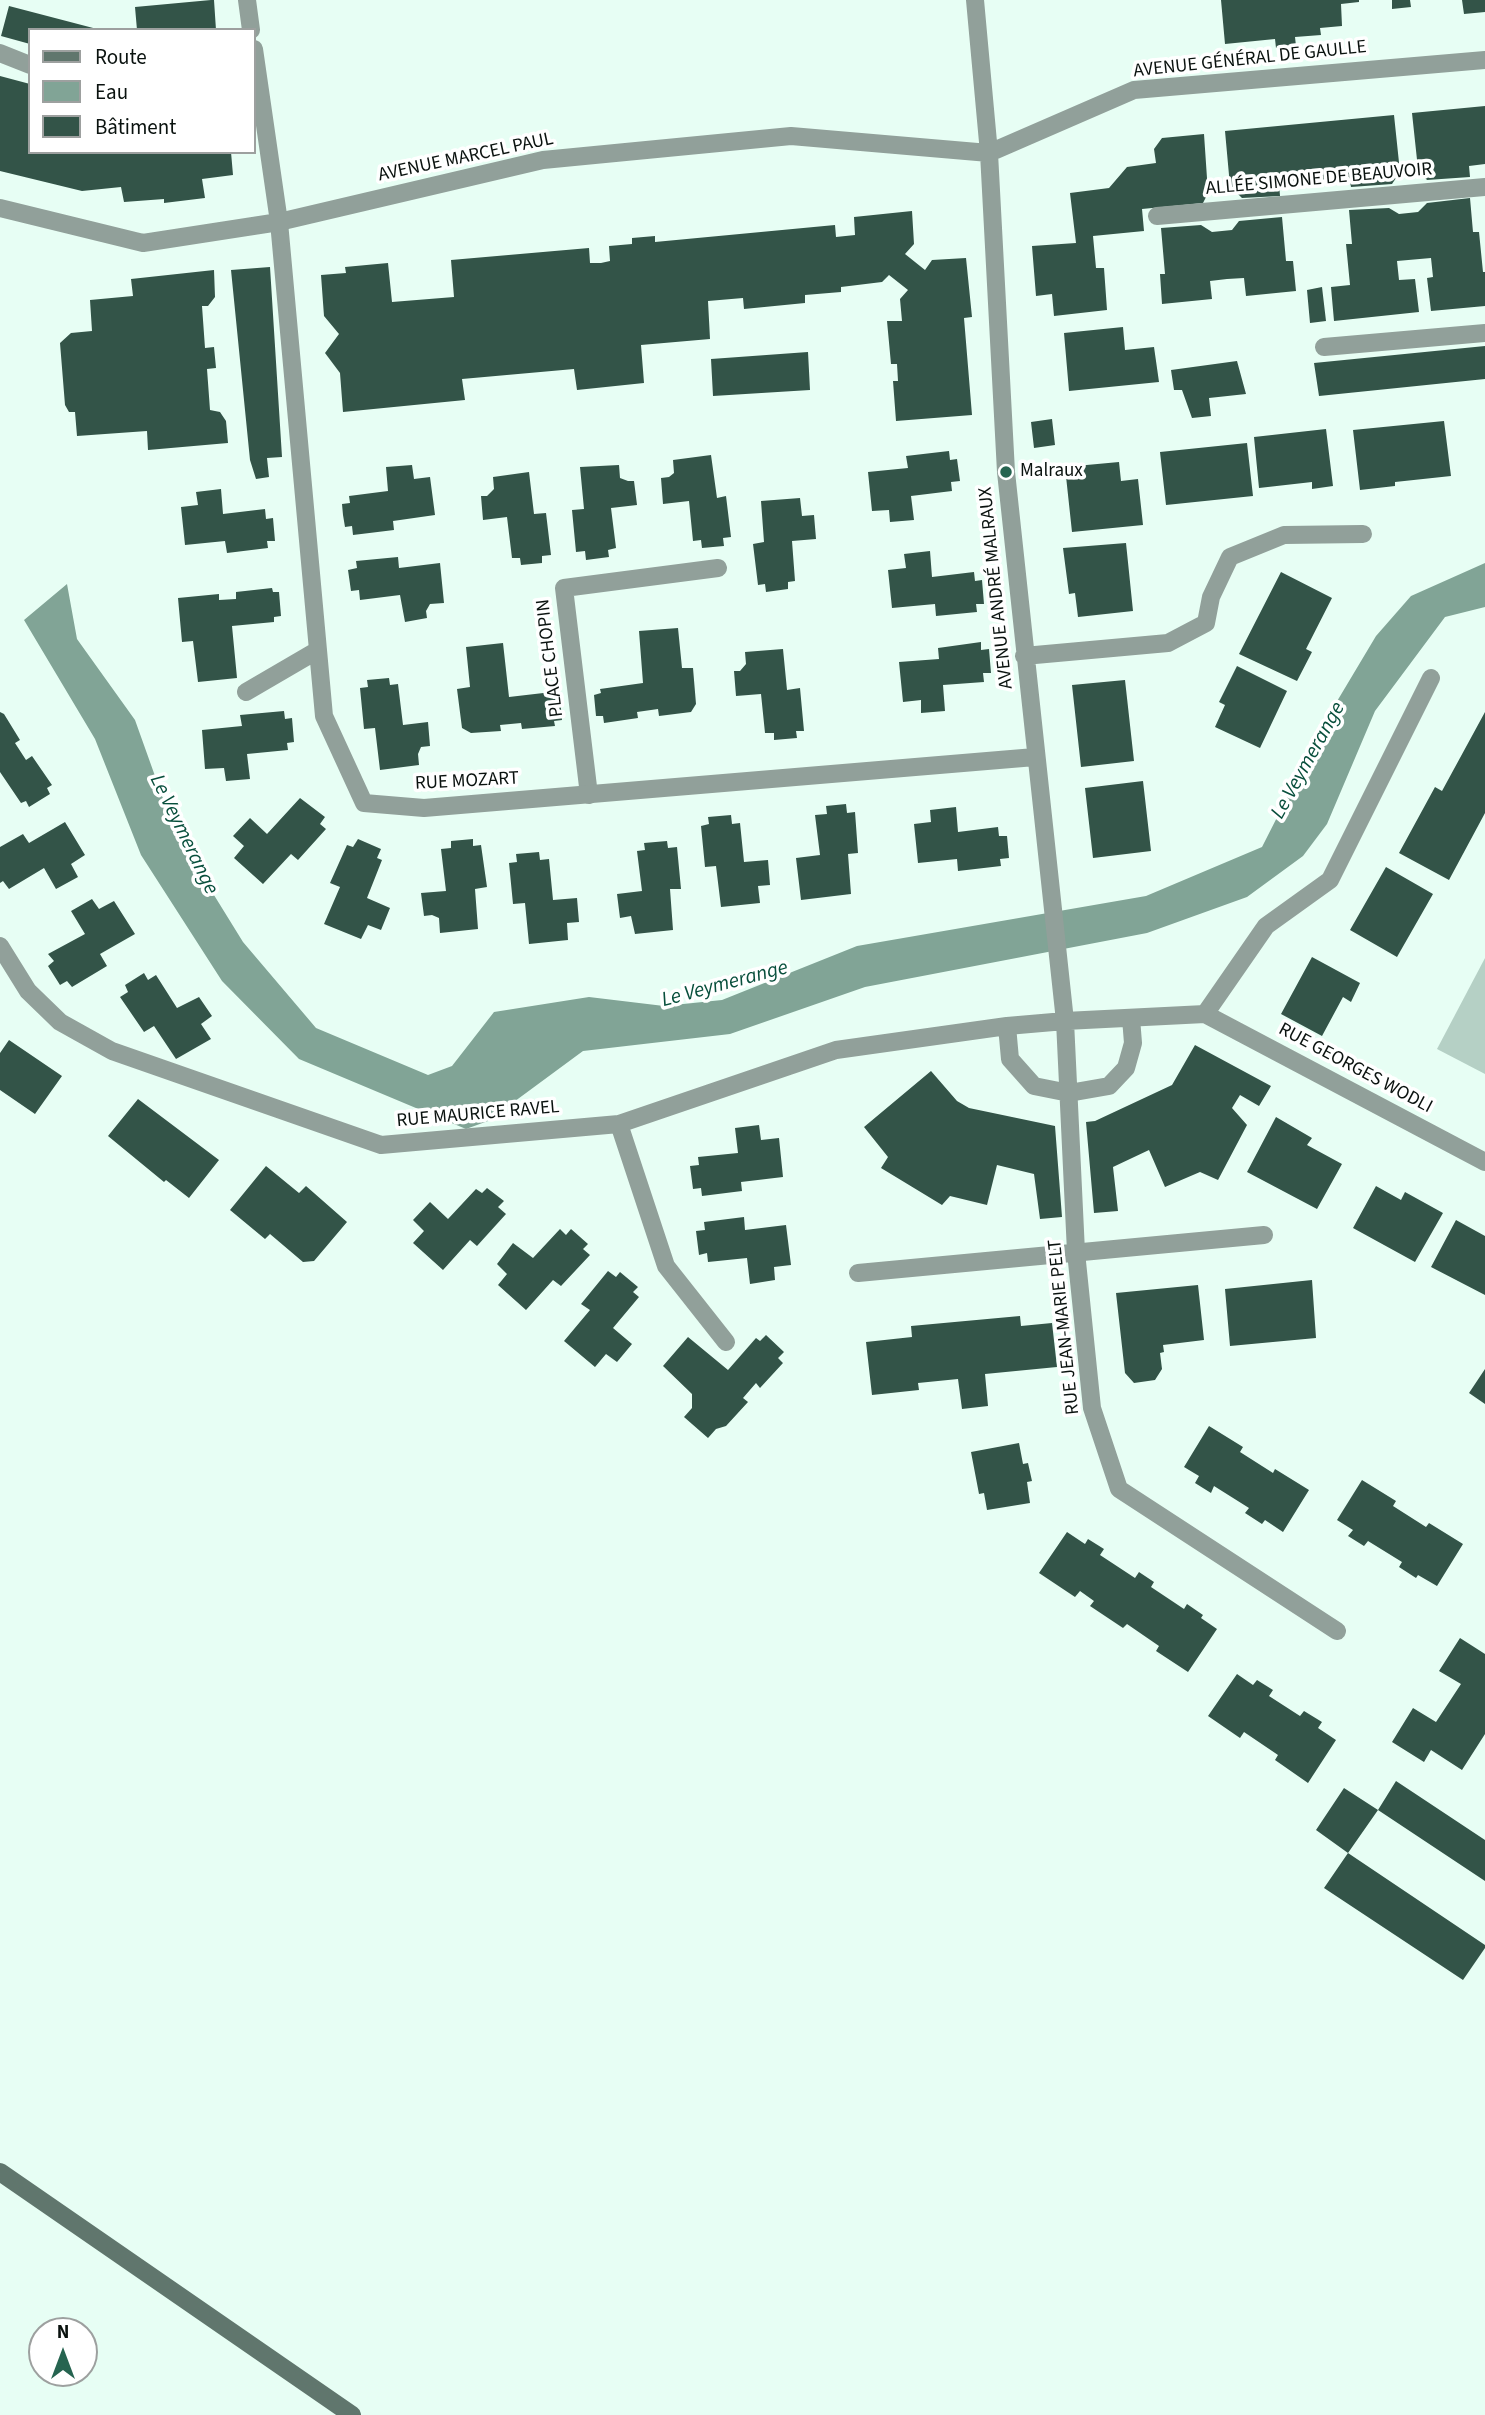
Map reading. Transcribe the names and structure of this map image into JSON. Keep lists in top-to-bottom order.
{
  "streets": {
    "street": [
      "AVENUE GÉNÉRAL DE GAULLE",
      "AVENUE MARCEL PAUL",
      "ALLÉE SIMONE DE BEAUVOIR",
      "AVENUE ANDRÉ MALRAUX",
      "PLACE CHOPIN",
      "RUE MOZART",
      "RUE GEORGES WODLI",
      "RUE MAURICE RAVEL",
      "RUE JEAN-MARIE PELT"
    ]
  },
  "crossings": [
    ["AVENUE GÉNÉRAL DE GAULLE", "AVENUE MARCEL PAUL"],
    ["AVENUE GÉNÉRAL DE GAULLE", "AVENUE ANDRÉ MALRAUX"],
    ["AVENUE MARCEL PAUL", "AVENUE ANDRÉ MALRAUX"],
    ["AVENUE MARCEL PAUL", "RUE MOZART"],
    ["AVENUE ANDRÉ MALRAUX", "RUE MOZART"],
    ["AVENUE ANDRÉ MALRAUX", "RUE MAURICE RAVEL"],
    ["AVENUE ANDRÉ MALRAUX", "RUE JEAN-MARIE PELT"],
    ["PLACE CHOPIN", "RUE MOZART"],
    ["RUE MAURICE RAVEL", "RUE JEAN-MARIE PELT"]
  ],
  "water": ["Le Veymerange"],
  "places": ["Malraux"],
  "legend": ["Route", "Eau", "Bâtiment"],
  "north": "top"
}
